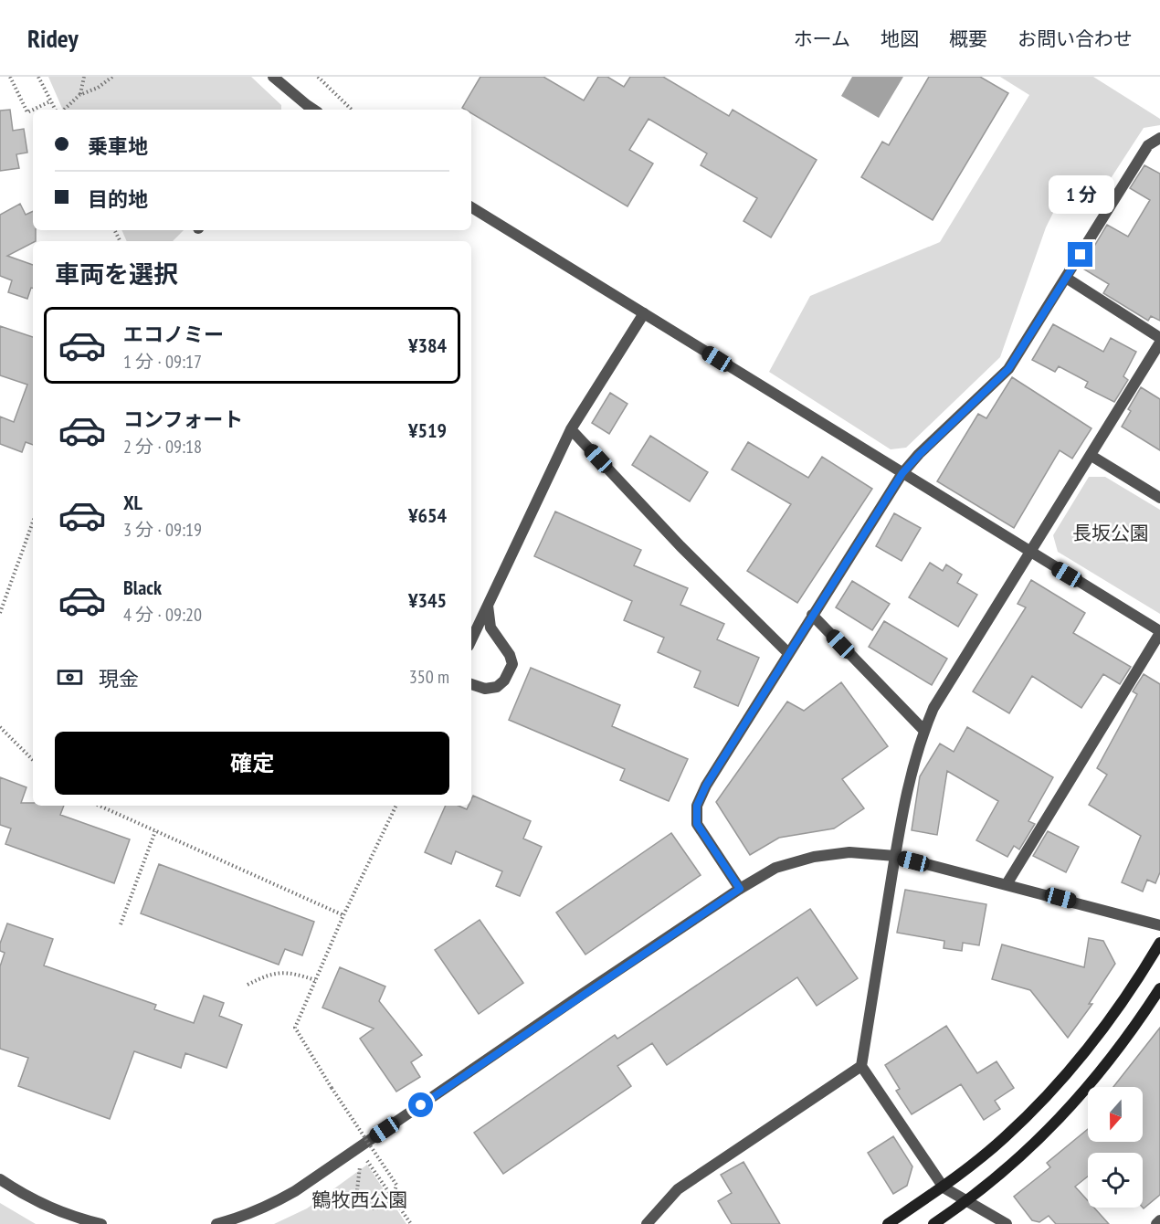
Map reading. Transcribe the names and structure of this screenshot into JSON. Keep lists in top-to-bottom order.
{
  "parks": ["長坂公園", "鶴牧西公園"],
  "north": "bottom",
  "page": {
    "header": "Ridey",
    "nav": [
      "ホーム",
      "地図",
      "概要",
      "お問い合わせ"
    ],
    "banner": ["乗車地", "目的地"],
    "bubble": "1 分",
    "heading": "車両を選択",
    "list": [
      {
        "name": "エコノミー",
        "note": "1 分 · 09:17",
        "value": "¥384"
      },
      {
        "name": "コンフォート",
        "note": "2 分 · 09:18",
        "value": "¥519"
      },
      {
        "name": "XL",
        "note": "3 分 · 09:19",
        "value": "¥654"
      },
      {
        "name": "Black",
        "note": "4 分 · 09:20",
        "value": "¥345"
      }
    ],
    "pay": ["現金", "350 m"],
    "buttons": "確定"
  }
}
